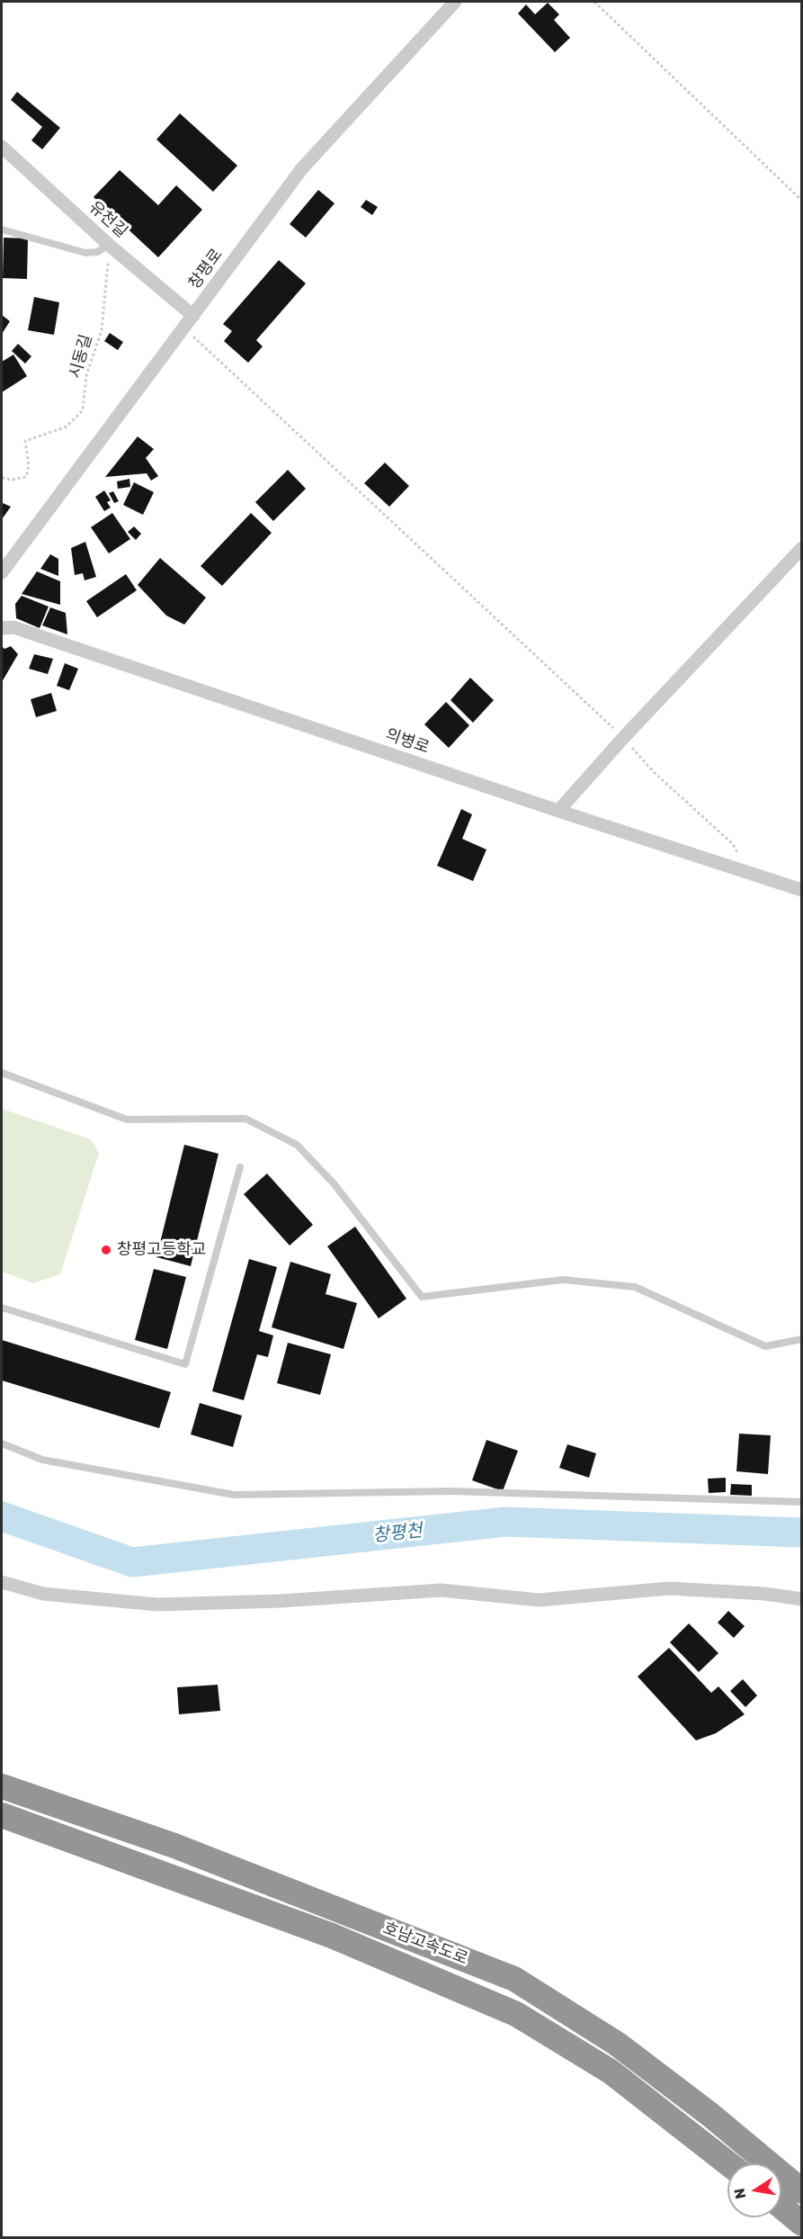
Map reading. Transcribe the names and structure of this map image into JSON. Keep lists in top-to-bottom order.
{
  "streets": {
    "highway": ["호남고속도로"],
    "street": ["유천길", "창평로", "의병로"],
    "path": ["시동길"]
  },
  "crossings": [
    ["유천길", "창평로"],
    ["유천길", "시동길"]
  ],
  "water": ["창평천"],
  "places": ["창평고등학교"],
  "north": "left"
}
